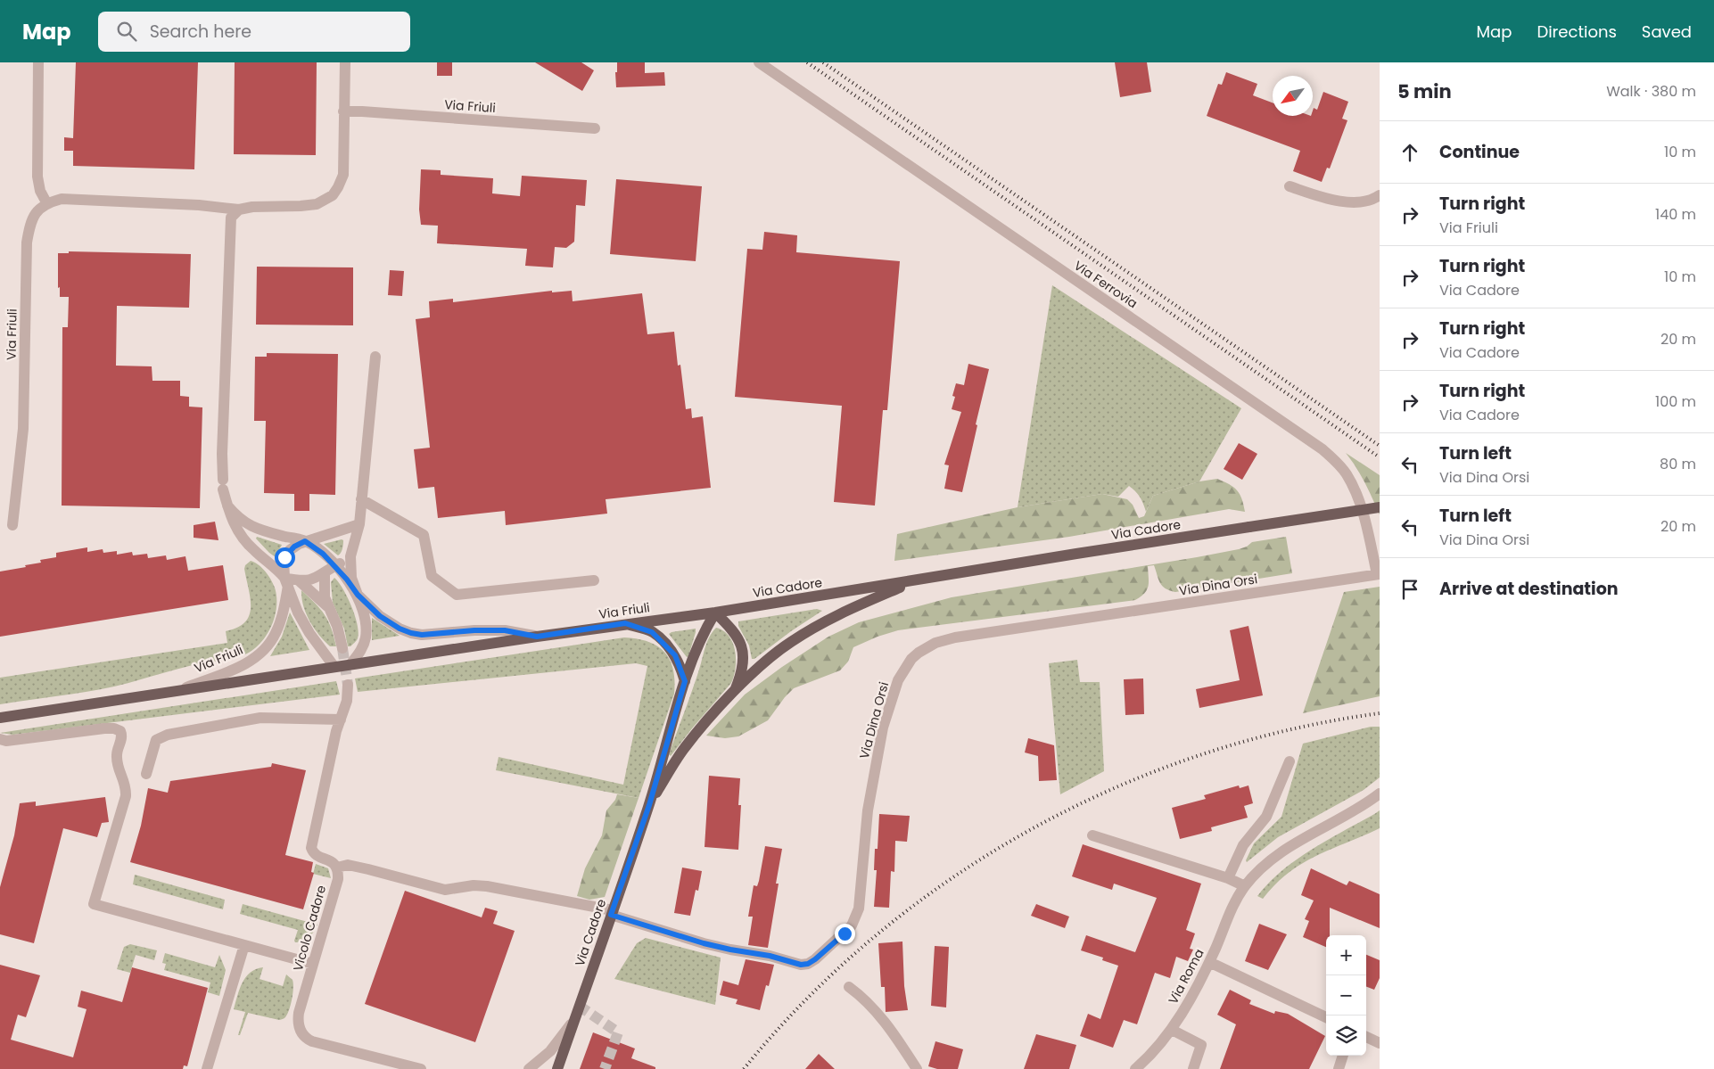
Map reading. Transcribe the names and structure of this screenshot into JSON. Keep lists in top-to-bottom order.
{
  "streets": {
    "main road": ["Via Friuli", "Via Cadore"],
    "street": [
      "Via Ferrovia",
      "Via Dina Orsi",
      "Vicolo Cadore",
      "Via Roma"
    ]
  },
  "crossings": [
    ["Via Friuli", "Via Cadore"],
    ["Via Ferrovia", "Via Dina Orsi"],
    ["Via Cadore", "Via Dina Orsi"]
  ],
  "north": "bottom left",
  "page": {
    "header": "Map",
    "search": "Search here",
    "nav": ["Map", "Directions", "Saved"],
    "heading": ["5 min", "Walk · 380 m"],
    "list": [
      ["Continue", "10 m"],
      ["Turn right", "Via Friuli", "140 m"],
      ["Turn right", "Via Cadore", "10 m"],
      ["Turn right", "Via Cadore", "20 m"],
      ["Turn right", "Via Cadore", "100 m"],
      ["Turn left", "Via Dina Orsi", "80 m"],
      ["Turn left", "Via Dina Orsi", "20 m"],
      "Arrive at destination"
    ],
    "map_buttons": ["+", "−"]
  }
}
